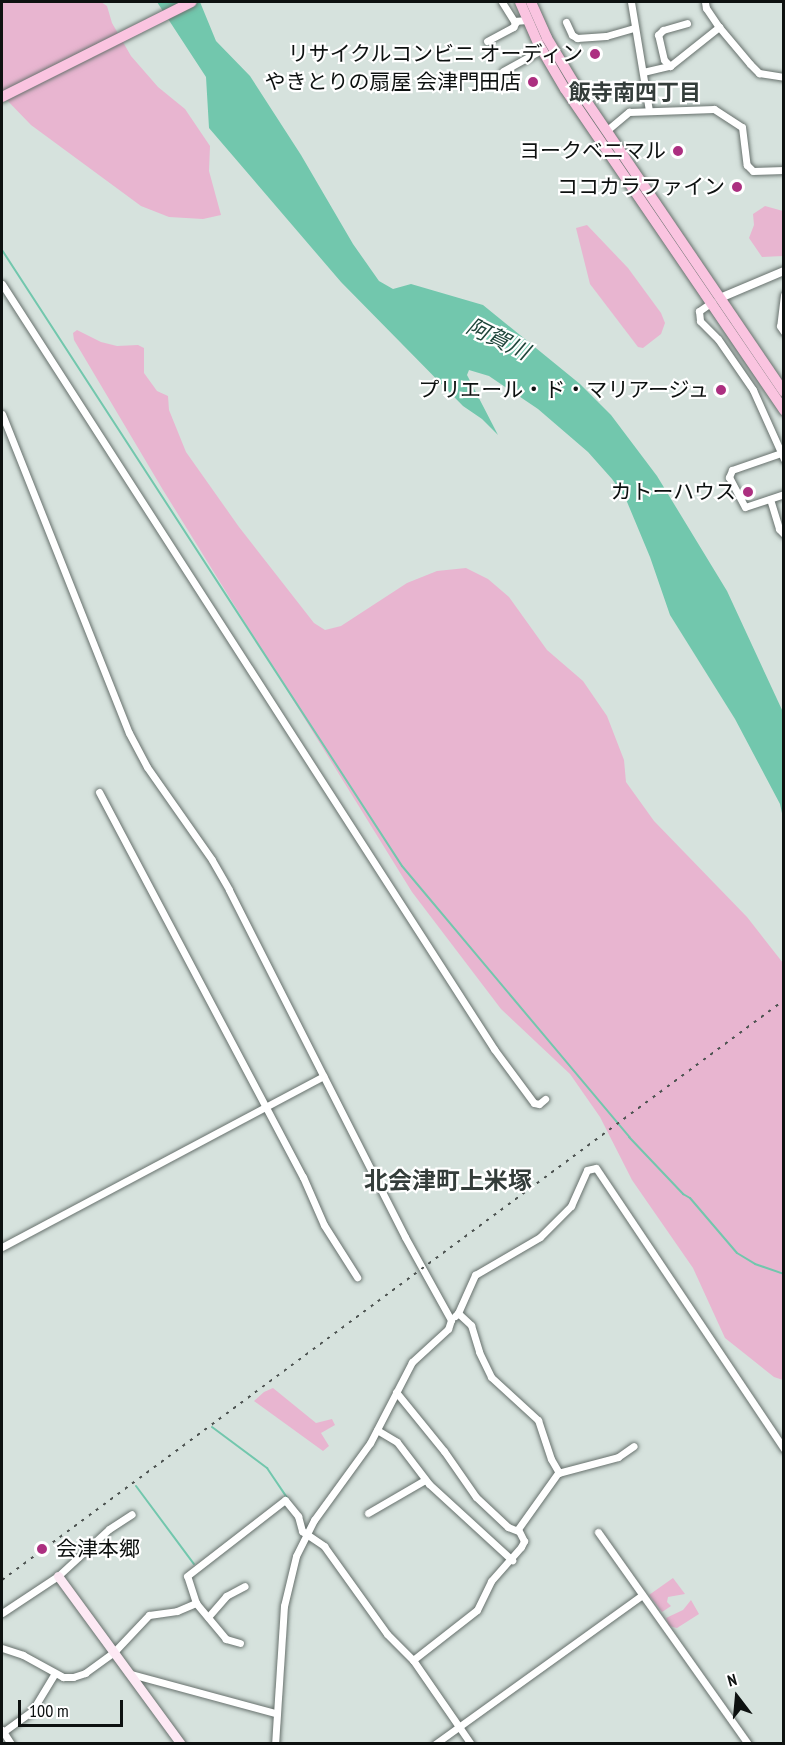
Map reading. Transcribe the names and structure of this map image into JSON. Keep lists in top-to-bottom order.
{
  "districts": ["飯寺南四丁目", "北会津町上米塚"],
  "water": ["阿賀川"],
  "places": [
    "リサイクルコンビニ オーディン",
    "やきとりの扇屋 会津門田店",
    "ヨークベニマル",
    "ココカラファイン",
    "プリエール・ド・マリアージュ",
    "カトーハウス",
    "会津本郷"
  ],
  "scale_bar": "100 m",
  "north": "top"
}
